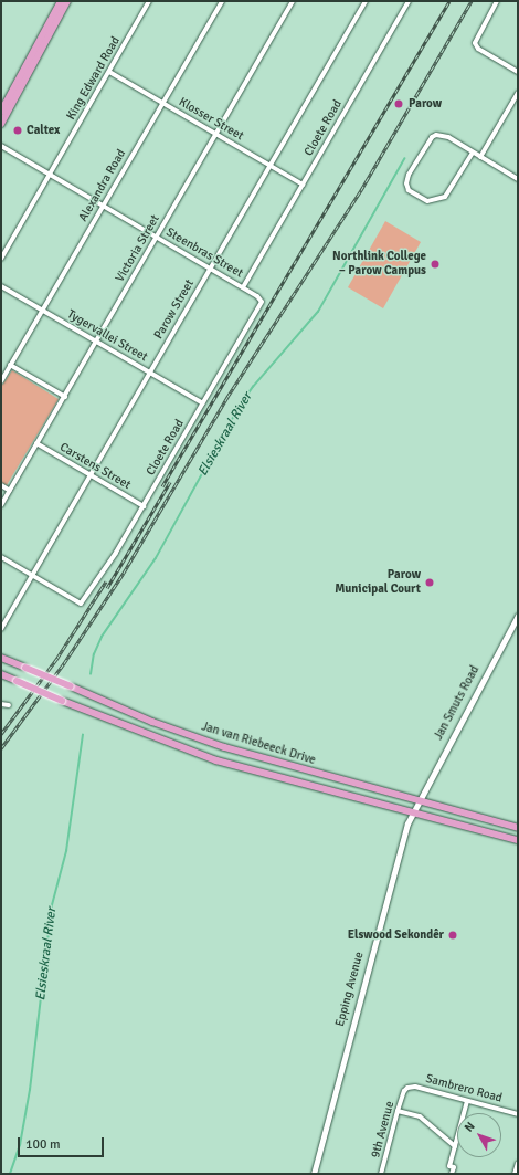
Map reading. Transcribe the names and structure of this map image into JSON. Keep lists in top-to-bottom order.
{
  "streets": {
    "main road": ["Jan van Riebeeck Drive"],
    "street": [
      "King Edward Road",
      "Klosser Street",
      "Cloete Road",
      "Alexandra Road",
      "Victoria Street",
      "Steenbras Street",
      "Parow Street",
      "Tygervallei Street",
      "Carstens Street",
      "Jan Smuts Road",
      "Epping Avenue",
      "Sambrero Road",
      "9th Avenue"
    ]
  },
  "crossings": [
    ["King Edward Road", "Klosser Street"],
    ["King Edward Road", "Steenbras Street"],
    ["Klosser Street", "Cloete Road"],
    ["Klosser Street", "Alexandra Road"],
    ["Klosser Street", "Victoria Street"],
    ["Klosser Street", "Parow Street"],
    ["Cloete Road", "Steenbras Street"],
    ["Cloete Road", "Parow Street"],
    ["Cloete Road", "Tygervallei Street"],
    ["Cloete Road", "Carstens Street"],
    ["Alexandra Road", "Steenbras Street"],
    ["Alexandra Road", "Tygervallei Street"],
    ["Victoria Street", "Steenbras Street"],
    ["Victoria Street", "Tygervallei Street"],
    ["Victoria Street", "Carstens Street"],
    ["Steenbras Street", "Parow Street"],
    ["Parow Street", "Tygervallei Street"],
    ["Parow Street", "Carstens Street"],
    ["Jan Smuts Road", "Jan van Riebeeck Drive"],
    ["Jan Smuts Road", "Epping Avenue"],
    ["Jan van Riebeeck Drive", "Epping Avenue"],
    ["Sambrero Road", "9th Avenue"]
  ],
  "water": ["Elsieskraal River"],
  "places": [
    "Parow",
    "Caltex",
    "Northlink College – Parow Campus",
    "Parow Municipal Court",
    "Elswood Sekondêr"
  ],
  "scale_bar": "100 m",
  "north": "top left"
}
